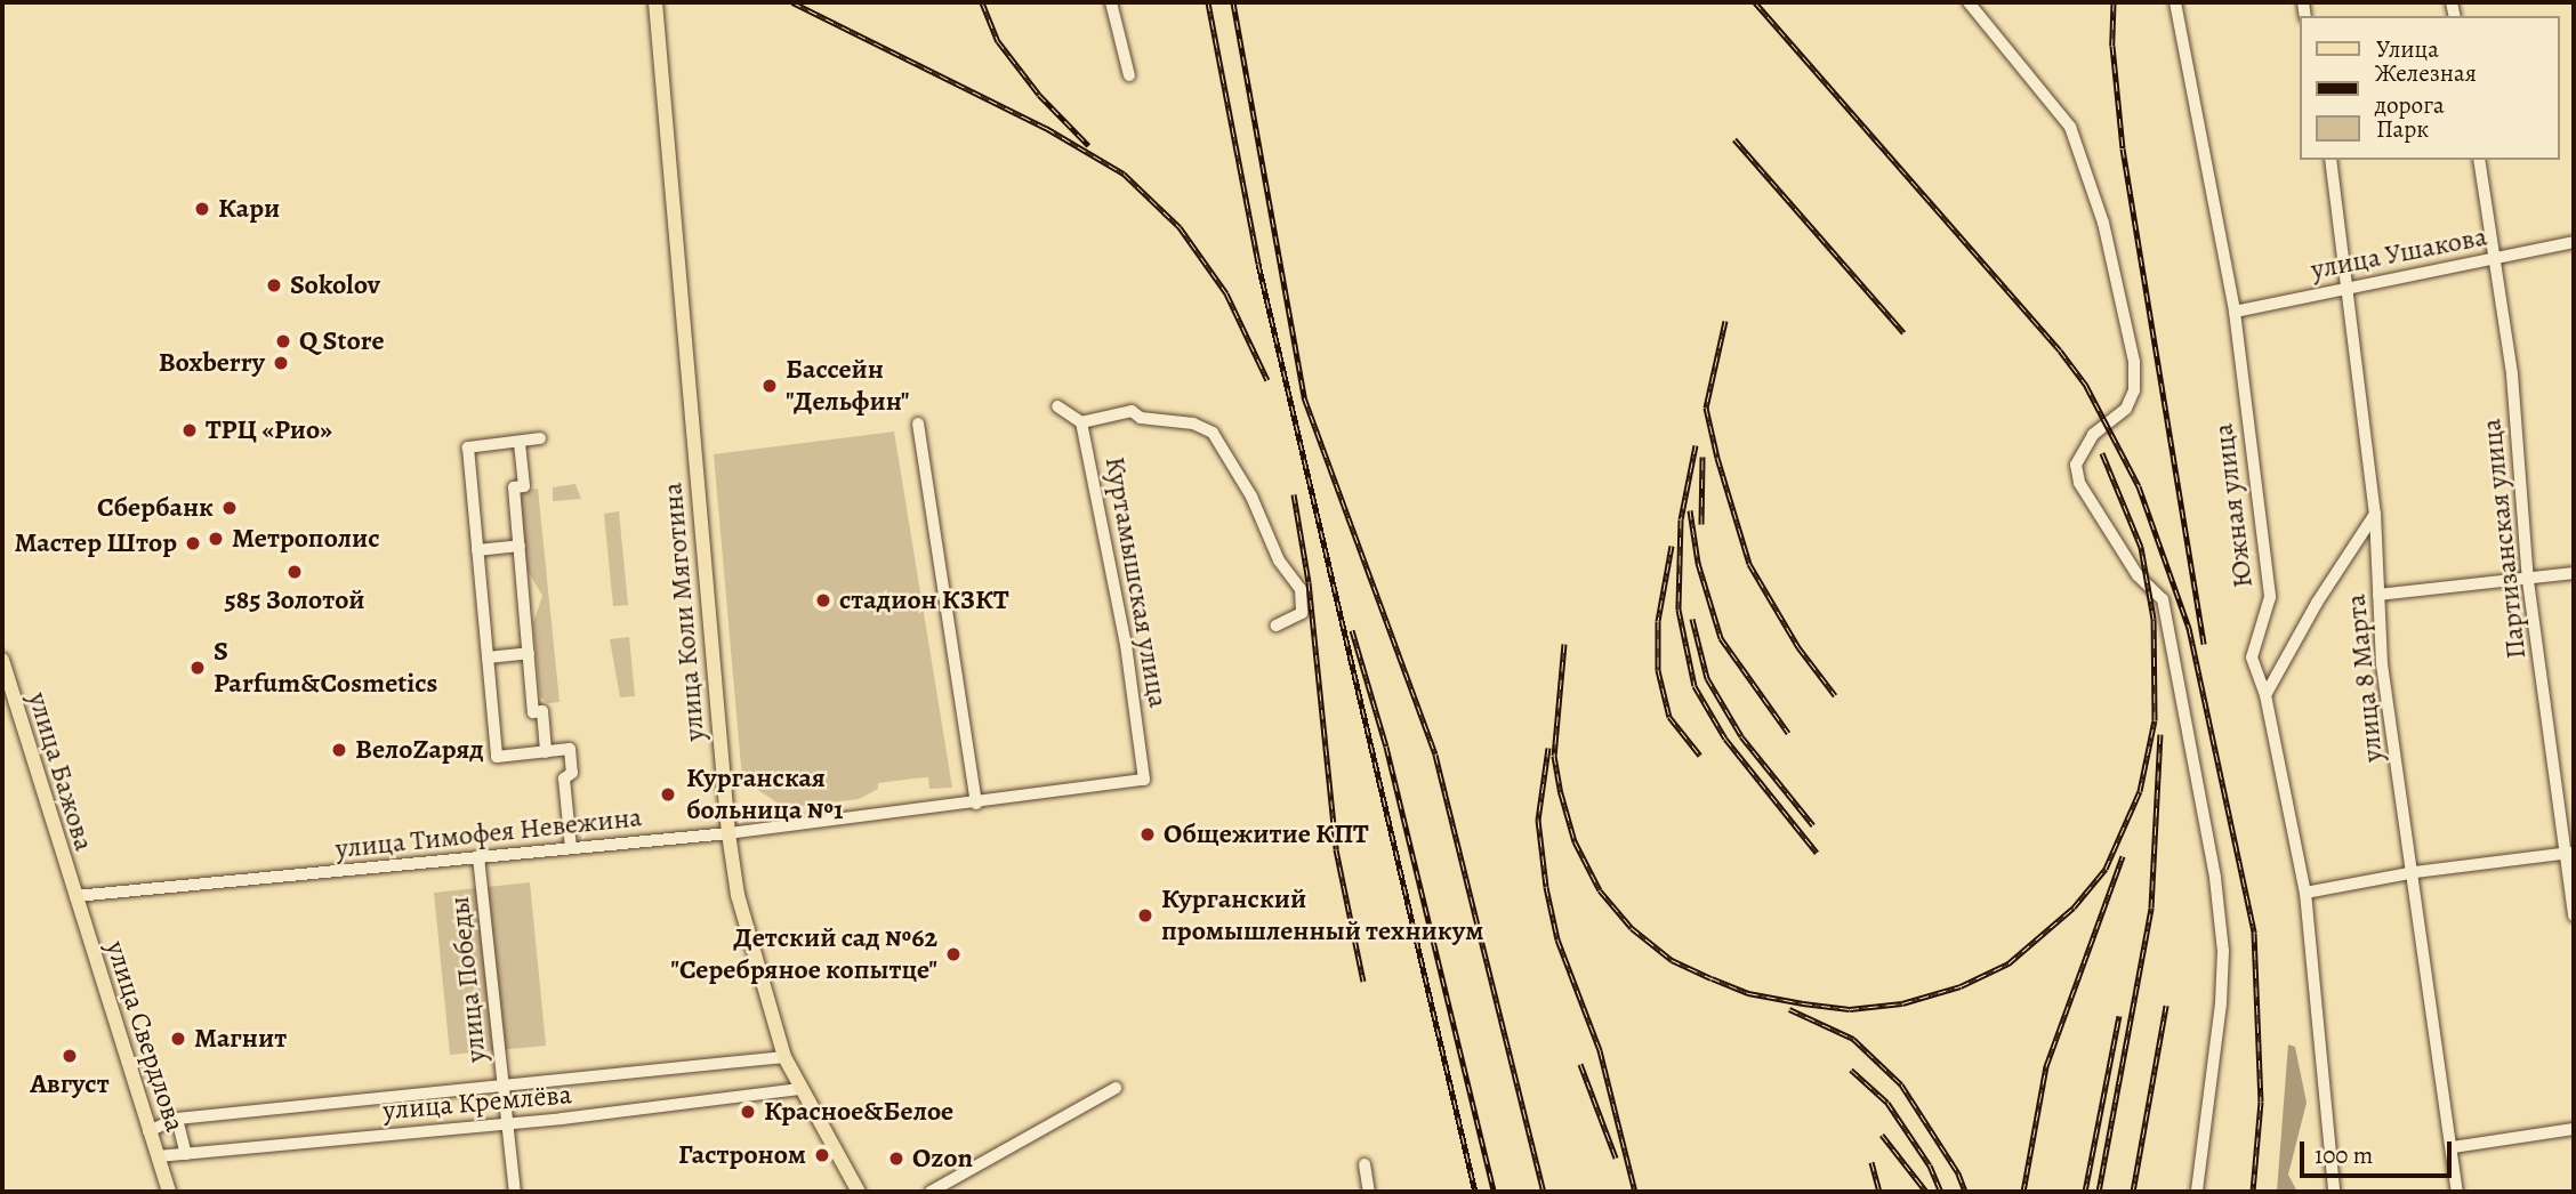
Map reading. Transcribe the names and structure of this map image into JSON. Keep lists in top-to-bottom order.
{
  "streets": {
    "main road": ["улица Коли Мяготина", "улица Бажова", "улица Свердлова"],
    "street": [
      "улица Ушакова",
      "Южная улица",
      "Партизанская улица",
      "Куртамышская улица",
      "улица 8 Марта",
      "улица Тимофея Невежина",
      "улица Победы",
      "улица Кремлёва"
    ]
  },
  "crossings": [
    ["улица Ушакова", "Южная улица"],
    ["улица Ушакова", "Партизанская улица"],
    ["улица Ушакова", "улица 8 Марта"],
    ["Куртамышская улица", "улица Тимофея Невежина"],
    ["улица Коли Мяготина", "улица Тимофея Невежина"],
    ["улица Коли Мяготина", "улица Кремлёва"],
    ["улица Бажова", "улица Тимофея Невежина"],
    ["улица Бажова", "улица Свердлова"],
    ["улица Тимофея Невежина", "улица Победы"],
    ["улица Тимофея Невежина", "улица Свердлова"],
    ["улица Победы", "улица Кремлёва"],
    ["улица Свердлова", "улица Кремлёва"]
  ],
  "places": [
    "Кари",
    "Sokolov",
    "Q Store",
    "Boxberry",
    "Бассейн \"Дельфин\"",
    "ТРЦ «Рио»",
    "Сбербанк",
    "Метрополис",
    "Мастер Штор",
    "585 Золотой",
    "стадион КЗКТ",
    "S Parfum&Cosmetics",
    "ВелоZаряд",
    "Курганская больница №1",
    "Общежитие КПТ",
    "Курганский промышленный техникум",
    "Детский сад №62 \"Серебряное копытце\"",
    "Магнит",
    "Август",
    "Красное&Белое",
    "Гастроном",
    "Ozon"
  ],
  "legend": ["Улица", "Железная дорога", "Парк"],
  "scale_bar": "100 m"
}
